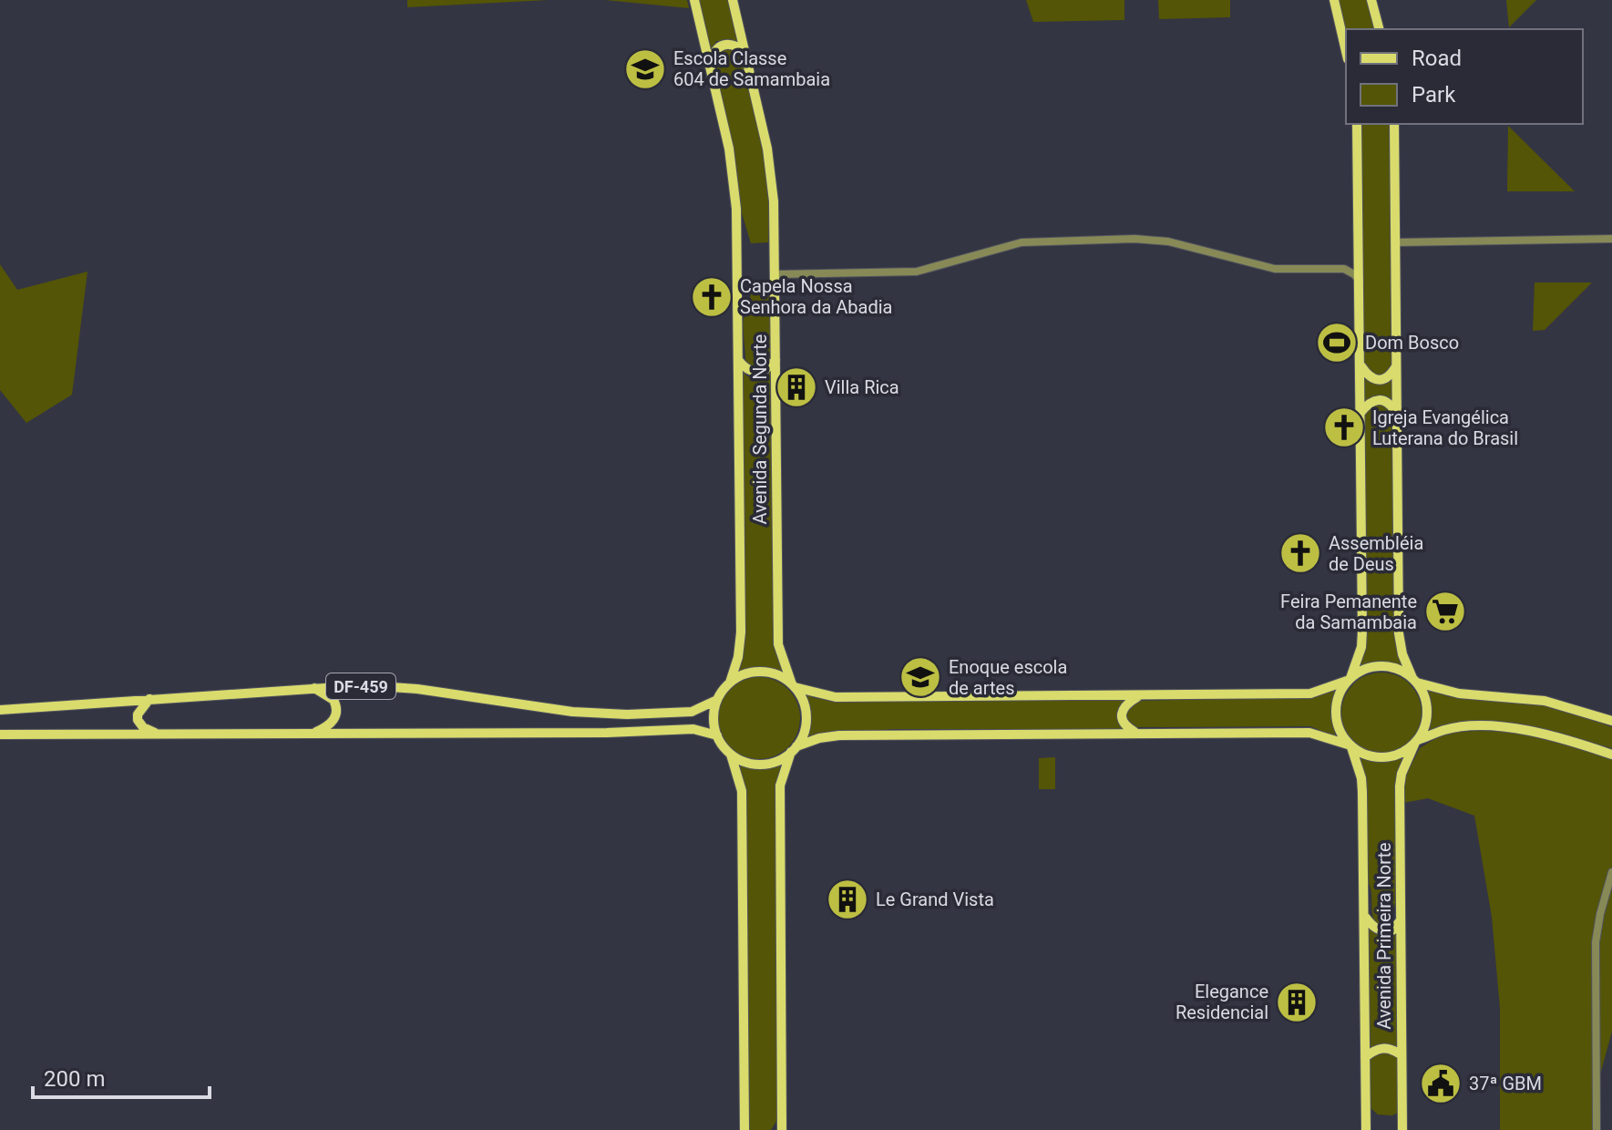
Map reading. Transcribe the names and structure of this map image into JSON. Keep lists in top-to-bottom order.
{
  "streets": {
    "main road": ["Avenida Segunda Norte", "DF-459", "Avenida Primeira Norte"]
  },
  "crossings": [
    ["Avenida Segunda Norte", "DF-459"]
  ],
  "places": {
    "school or university": ["Escola Classe 604 de Samambaia", "Enoque escola de artes"],
    "church": ["Capela Nossa Senhora da Abadia", "Igreja Evangélica Luterana do Brasil", "Assembléia de Deus"],
    "sports": ["Dom Bosco"],
    "building": ["Villa Rica", "Le Grand Vista", "Elegance Residencial"],
    "supermarket": ["Feira Pemanente da Samambaia"],
    "public building": ["37ª GBM"]
  },
  "legend": ["Road", "Park"],
  "scale_bar": "200 m"
}
